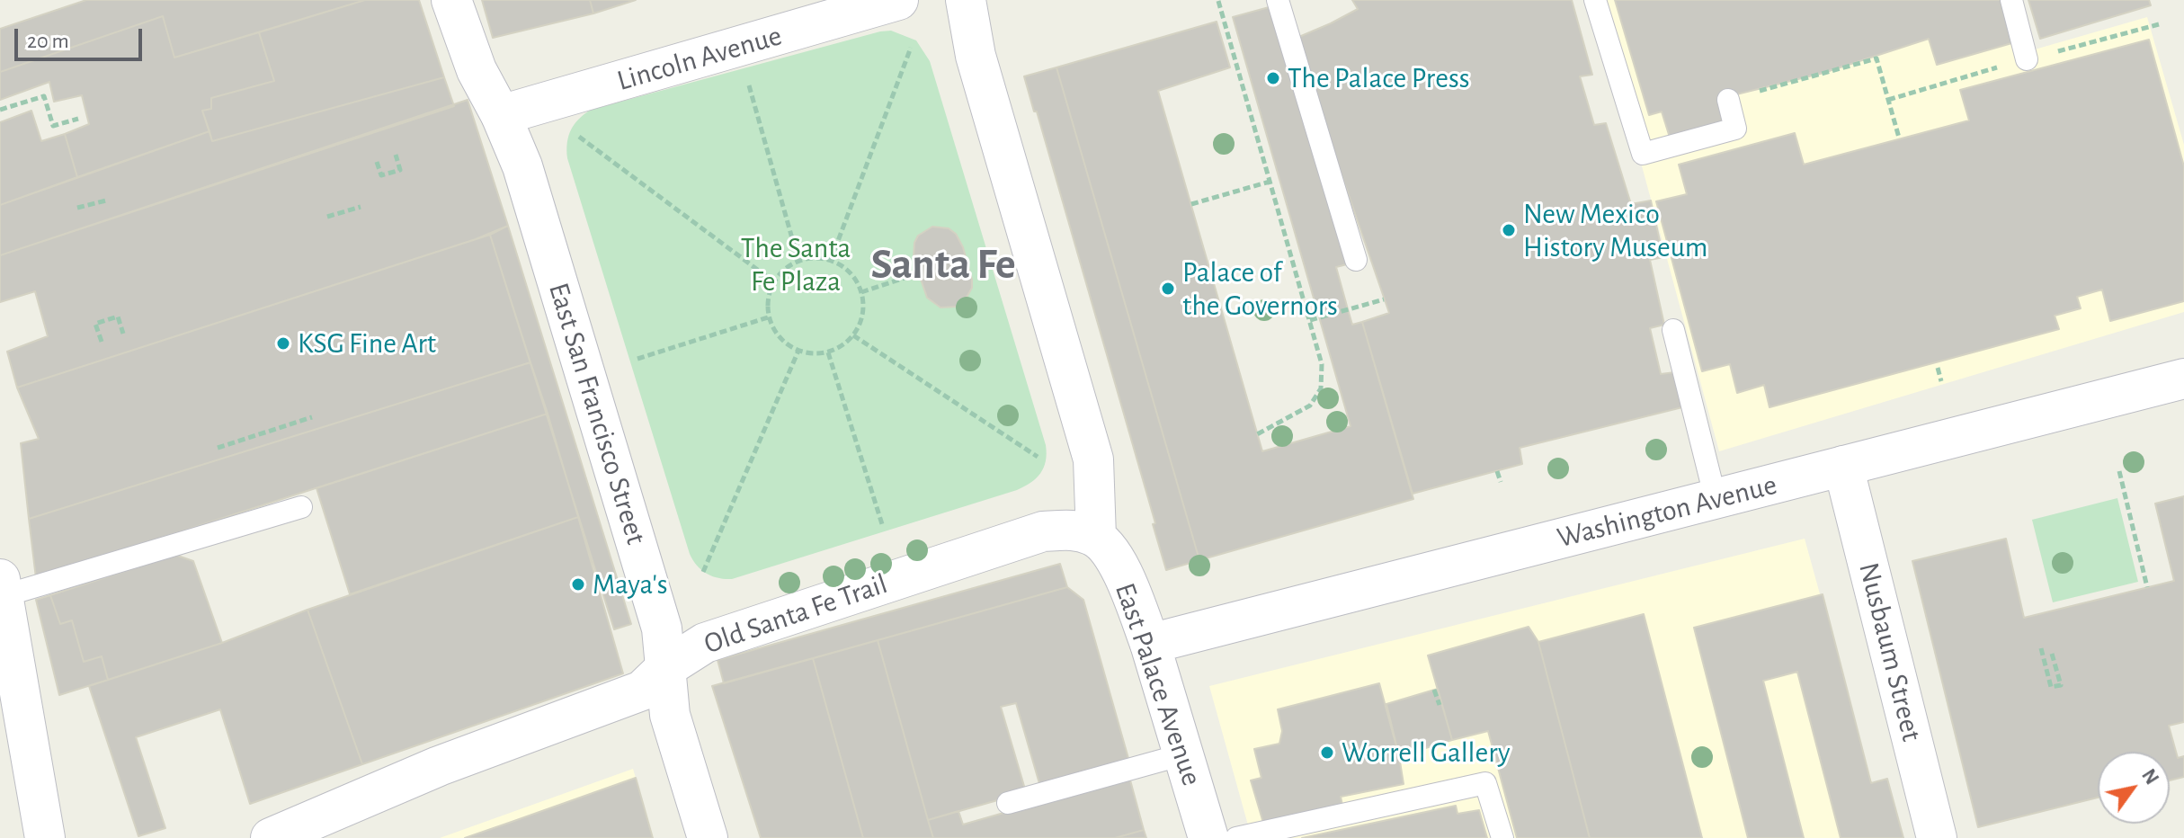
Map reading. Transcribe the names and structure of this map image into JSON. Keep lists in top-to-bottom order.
{
  "streets": {
    "street": [
      "Lincoln Avenue",
      "East San Francisco Street",
      "Washington Avenue",
      "Old Santa Fe Trail",
      "Nusbaum Street",
      "East Palace Avenue"
    ]
  },
  "crossings": [
    ["Lincoln Avenue", "East San Francisco Street"],
    ["East San Francisco Street", "Old Santa Fe Trail"],
    ["Washington Avenue", "Nusbaum Street"],
    ["Washington Avenue", "East Palace Avenue"],
    ["Old Santa Fe Trail", "East Palace Avenue"]
  ],
  "districts": ["Santa Fe"],
  "parks": ["The Santa Fe Plaza"],
  "places": [
    "The Palace Press",
    "New Mexico History Museum",
    "Palace of the Governors",
    "KSG Fine Art",
    "Maya's",
    "Worrell Gallery"
  ],
  "scale_bar": "20 m",
  "north": "top right"
}
